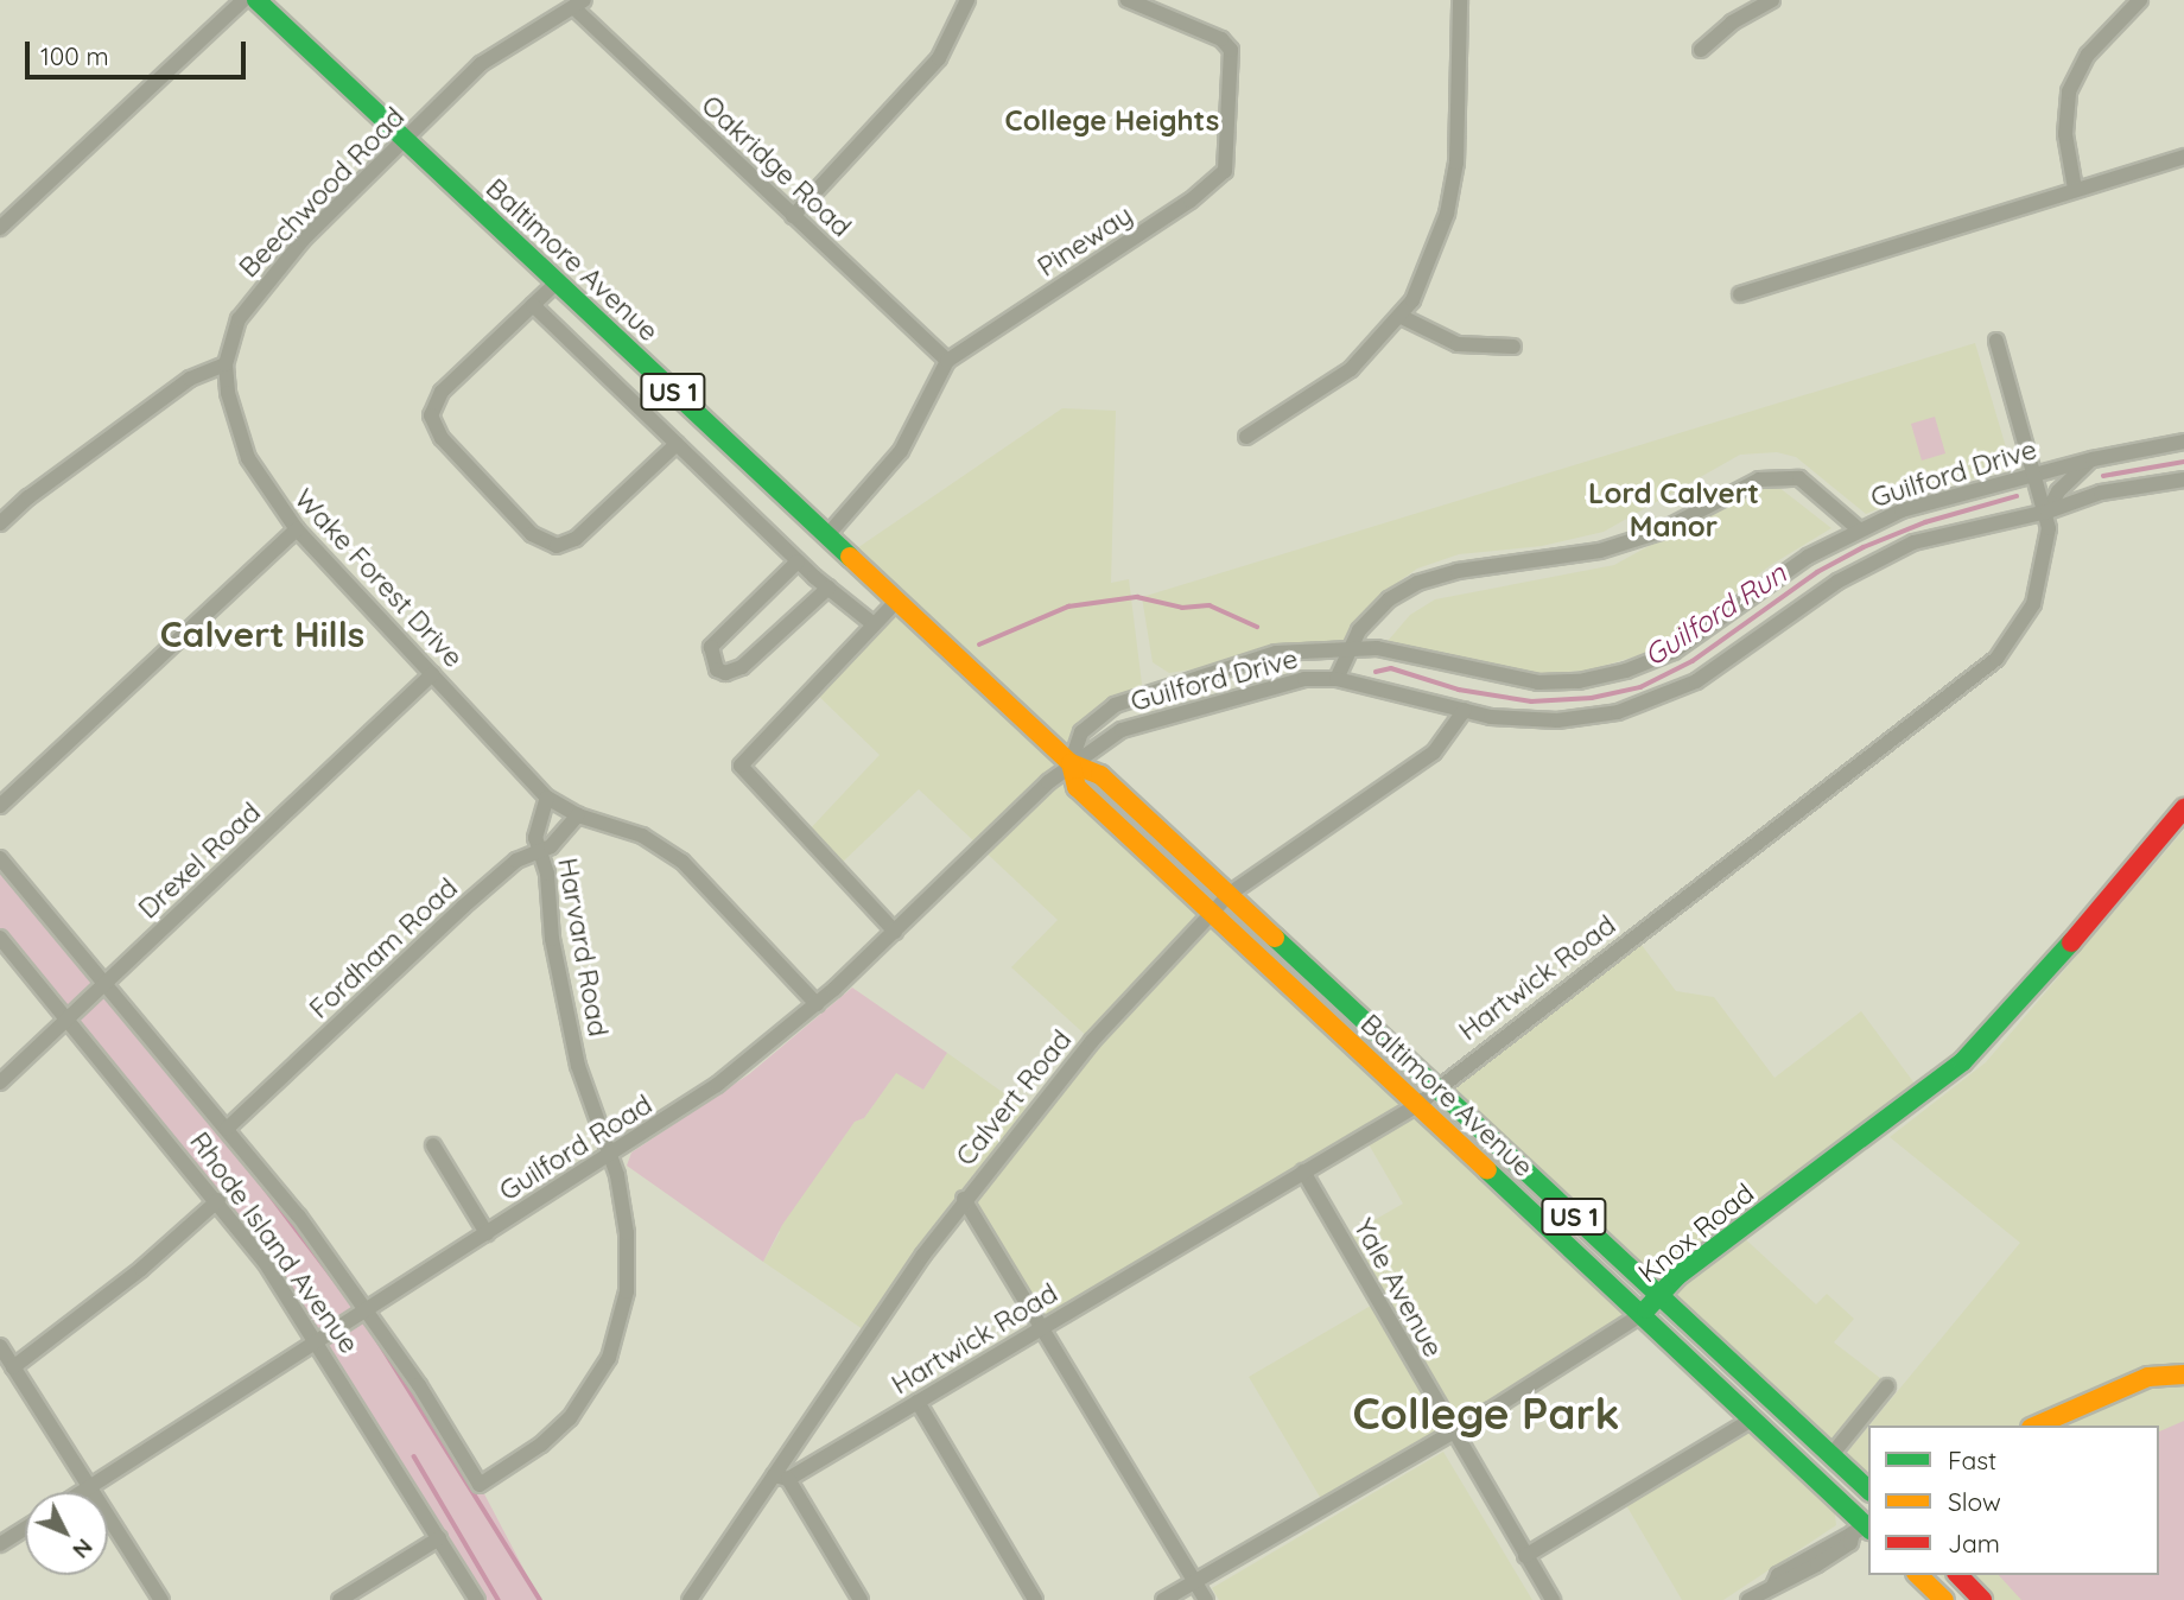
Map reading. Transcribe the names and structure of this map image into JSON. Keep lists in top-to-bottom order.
{
  "streets": {
    "main road": ["Baltimore Avenue", "US 1", "Knox Road"],
    "street": [
      "Oakridge Road",
      "Beechwood Road",
      "Pineway",
      "Guilford Drive",
      "Wake Forest Drive",
      "Drexel Road",
      "Harvard Road",
      "Fordham Road",
      "Hartwick Road",
      "Calvert Road",
      "Guilford Road",
      "Rhode Island Avenue",
      "Yale Avenue"
    ]
  },
  "crossings": [
    ["Oakridge Road", "Beechwood Road"],
    ["Oakridge Road", "Pineway"],
    ["Beechwood Road", "Baltimore Avenue"],
    ["Beechwood Road", "Wake Forest Drive"],
    ["Pineway", "Baltimore Avenue"],
    ["Baltimore Avenue", "Guilford Drive"],
    ["Baltimore Avenue", "Hartwick Road"],
    ["Baltimore Avenue", "Calvert Road"],
    ["Baltimore Avenue", "Guilford Road"],
    ["Baltimore Avenue", "Knox Road"],
    ["Guilford Drive", "Hartwick Road"],
    ["Guilford Drive", "Calvert Road"],
    ["Guilford Drive", "Guilford Road"],
    ["Wake Forest Drive", "Drexel Road"],
    ["Wake Forest Drive", "Harvard Road"],
    ["Drexel Road", "Rhode Island Avenue"],
    ["Harvard Road", "Fordham Road"],
    ["Harvard Road", "Guilford Road"],
    ["Harvard Road", "Rhode Island Avenue"],
    ["Fordham Road", "Rhode Island Avenue"],
    ["Hartwick Road", "Calvert Road"],
    ["Hartwick Road", "Yale Avenue"],
    ["Guilford Road", "Rhode Island Avenue"],
    ["Knox Road", "Yale Avenue"]
  ],
  "districts": [
    "College Heights",
    "Lord Calvert Manor",
    "Calvert Hills",
    "College Park"
  ],
  "water": ["Guilford Run"],
  "legend": ["Fast", "Slow", "Jam"],
  "scale_bar": "100 m",
  "north": "bottom right"
}
